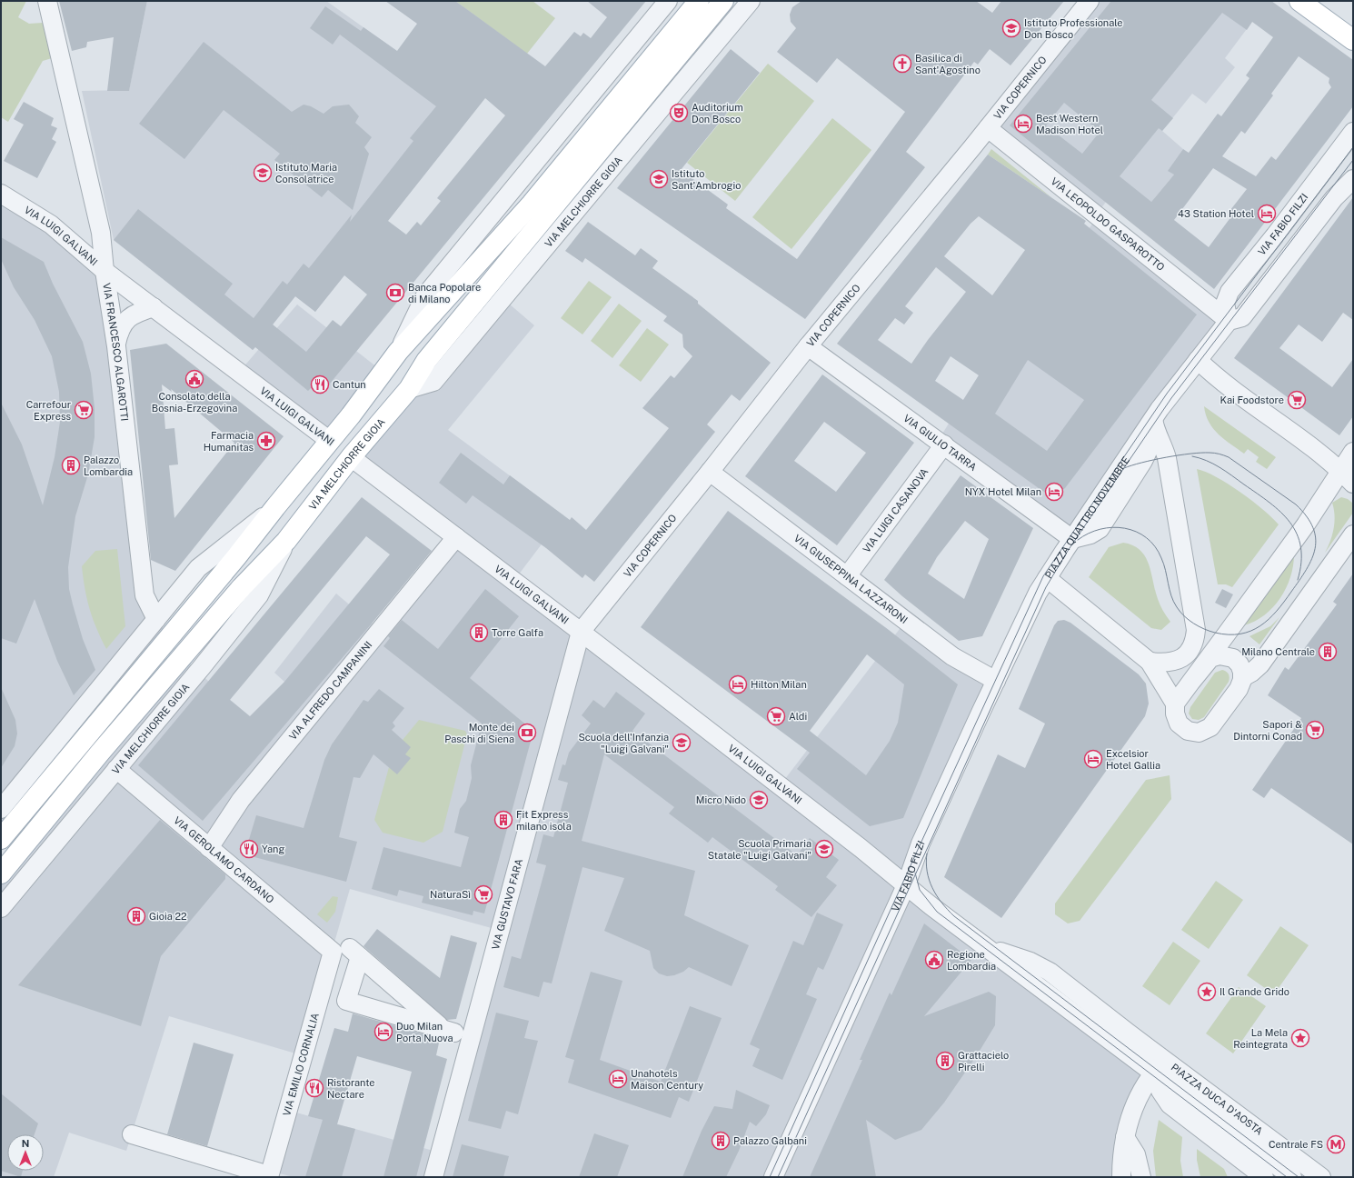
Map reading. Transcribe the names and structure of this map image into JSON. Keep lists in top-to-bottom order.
{
  "streets": {
    "main road": ["VIA MELCHIORRE GIOIA", "VIA LUIGI GALVANI"],
    "street": [
      "VIA COPERNICO",
      "VIA LEOPOLDO GASPAROTTO",
      "VIA FABIO FILZI",
      "VIA FRANCESCO ALGAROTTI",
      "VIA GIULIO TARRA",
      "VIA LUIGI CASANOVA",
      "PIAZZA QUATTRO NOVEMBRE",
      "VIA GIUSEPPINA LAZZARONI",
      "VIA ALFREDO CAMPANINI",
      "VIA GEROLAMO CARDANO",
      "VIA GUSTAVO FARA",
      "VIA EMILIO CORNALIA",
      "PIAZZA DUCA D'AOSTA"
    ]
  },
  "crossings": [
    ["VIA COPERNICO", "VIA LEOPOLDO GASPAROTTO"],
    ["VIA COPERNICO", "VIA LUIGI GALVANI"],
    ["VIA COPERNICO", "VIA GIULIO TARRA"],
    ["VIA COPERNICO", "VIA GIUSEPPINA LAZZARONI"],
    ["VIA COPERNICO", "VIA GUSTAVO FARA"],
    ["VIA MELCHIORRE GIOIA", "VIA LUIGI GALVANI"],
    ["VIA MELCHIORRE GIOIA", "VIA GEROLAMO CARDANO"],
    ["VIA LEOPOLDO GASPAROTTO", "VIA FABIO FILZI"],
    ["VIA FABIO FILZI", "VIA LUIGI GALVANI"],
    ["VIA FABIO FILZI", "PIAZZA QUATTRO NOVEMBRE"],
    ["VIA FABIO FILZI", "VIA GIUSEPPINA LAZZARONI"],
    ["VIA FABIO FILZI", "PIAZZA DUCA D'AOSTA"],
    ["VIA LUIGI GALVANI", "VIA FRANCESCO ALGAROTTI"],
    ["VIA LUIGI GALVANI", "VIA ALFREDO CAMPANINI"],
    ["VIA LUIGI GALVANI", "VIA GUSTAVO FARA"],
    ["VIA LUIGI GALVANI", "PIAZZA DUCA D'AOSTA"],
    ["VIA GIULIO TARRA", "VIA LUIGI CASANOVA"],
    ["VIA GIULIO TARRA", "PIAZZA QUATTRO NOVEMBRE"],
    ["VIA LUIGI CASANOVA", "VIA GIUSEPPINA LAZZARONI"],
    ["VIA ALFREDO CAMPANINI", "VIA GEROLAMO CARDANO"],
    ["VIA GEROLAMO CARDANO", "VIA EMILIO CORNALIA"]
  ],
  "places": {
    "school or university": [
      "Istituto Professionale Don Bosco",
      "Istituto Maria Consolatrice",
      "Istituto Sant'Ambrogio",
      "Scuola dell'Infanzia \"Luigi Galvani\"",
      "Micro Nido",
      "Scuola Primaria Statale \"Luigi Galvani\""
    ],
    "church": ["Basilica di Sant'Agostino"],
    "theatre": ["Auditorium Don Bosco"],
    "hotel": [
      "Best Western Madison Hotel",
      "43 Station Hotel",
      "NYX Hotel Milan",
      "Hilton Milan",
      "Excelsior Hotel Gallia",
      "Duo Milan Porta Nuova",
      "Unahotels Maison Century"
    ],
    "bank": ["Banca Popolare di Milano", "Monte dei Paschi di Siena"],
    "public building": ["Consolato della Bosnia-Erzegovina", "Regione Lombardia"],
    "restaurant": ["Cantun", "Yang", "Ristorante Nectare"],
    "supermarket": [
      "Kai Foodstore",
      "Carrefour Express",
      "Aldi",
      "Sapori & Dintorni Conad",
      "NaturaSì"
    ],
    "pharmacy": ["Farmacia Humanitas"],
    "building": [
      "Palazzo Lombardia",
      "Torre Galfa",
      "Milano Centrale",
      "Fit Express milano isola",
      "Gioia 22",
      "Grattacielo Pirelli",
      "Palazzo Galbani"
    ],
    "place": ["Il Grande Grido", "La Mela Reintegrata"],
    "metro station": ["Centrale FS"]
  },
  "north": "top"
}
